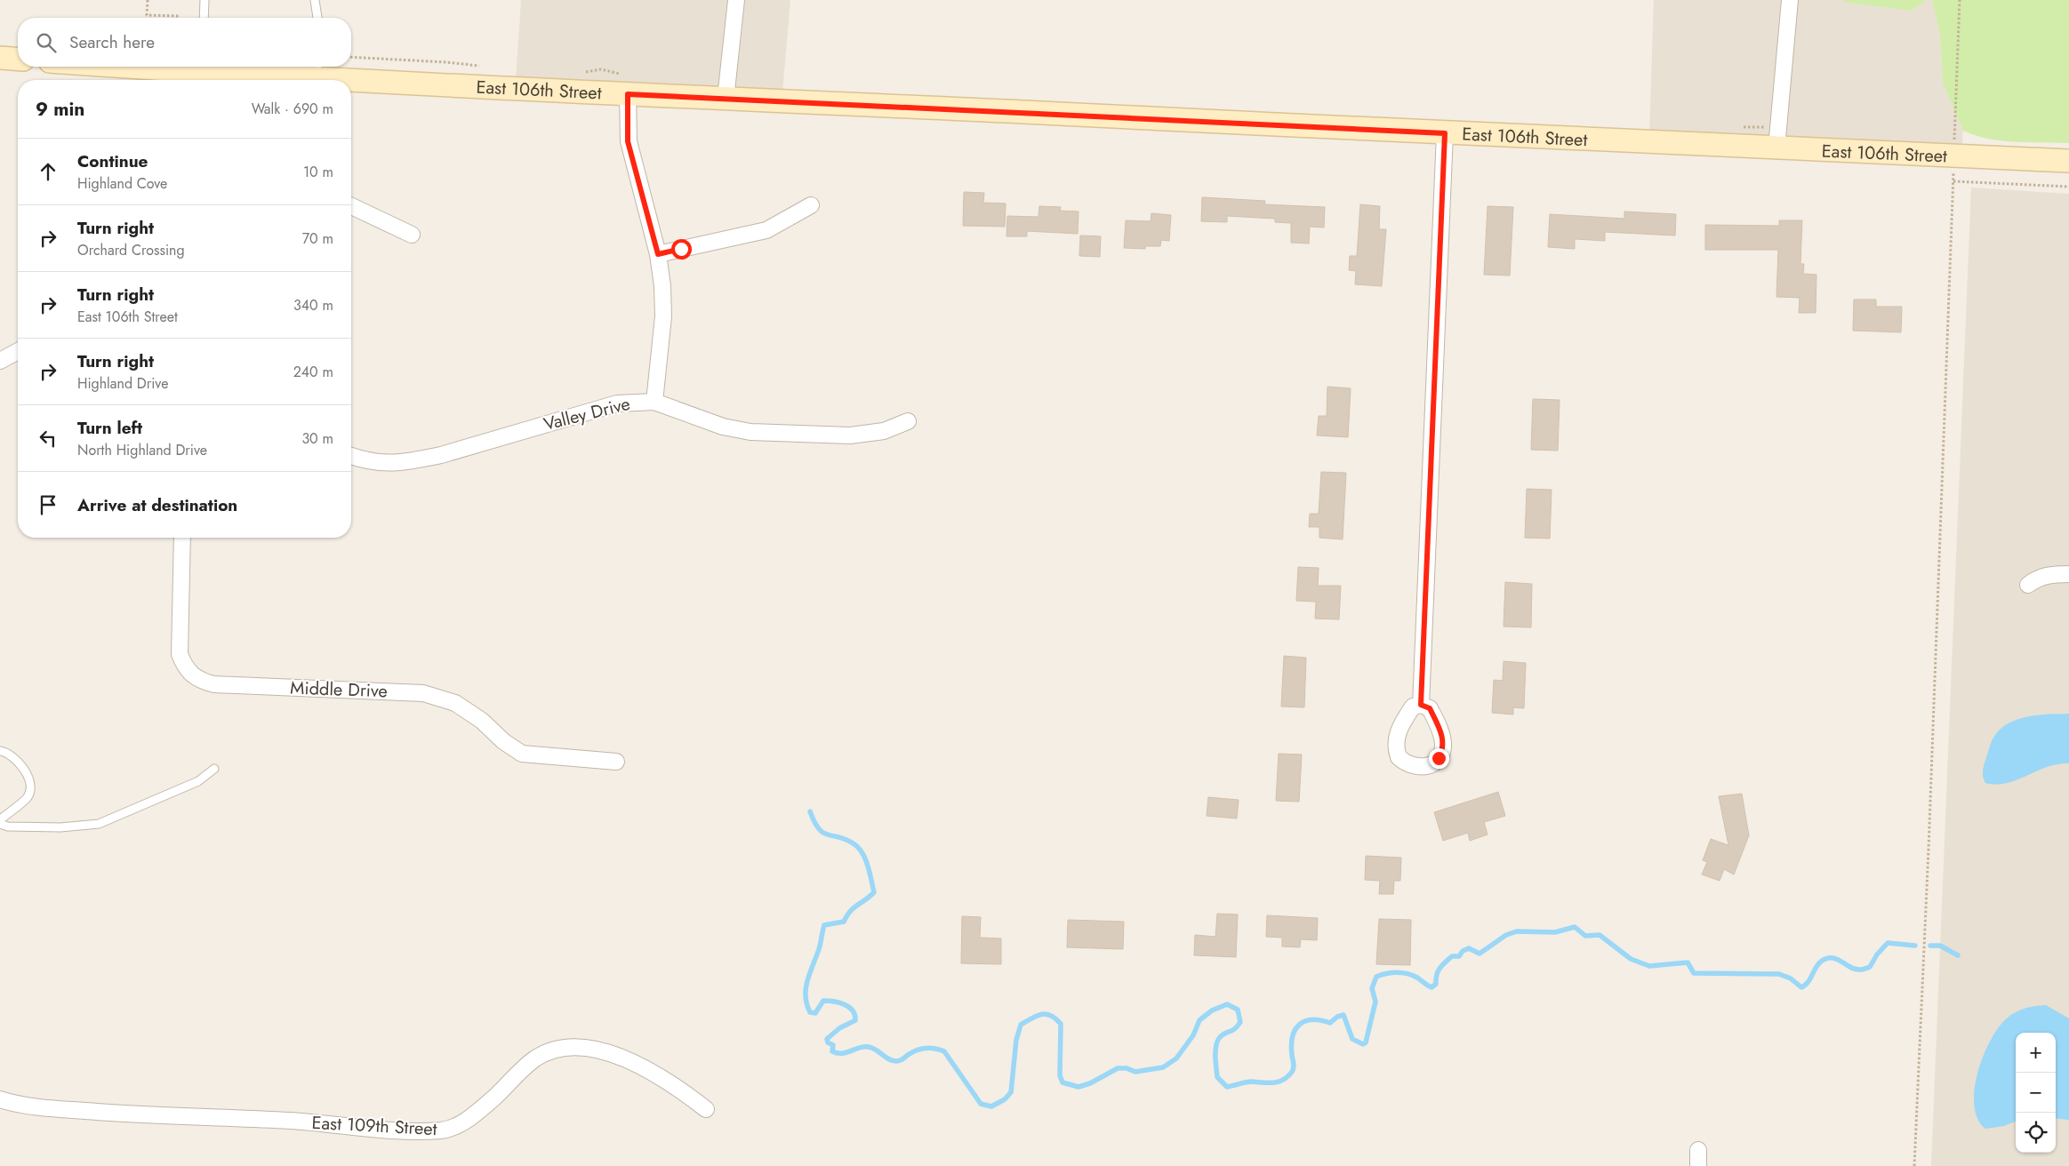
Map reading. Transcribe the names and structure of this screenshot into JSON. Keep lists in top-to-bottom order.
{
  "streets": {
    "street": [
      "East 106th Street",
      "Valley Drive",
      "Middle Drive",
      "East 109th Street"
    ]
  },
  "page": {
    "search": "Search here",
    "heading": ["9 min", "Walk · 690 m"],
    "list": [
      ["Continue", "Highland Cove", "10 m"],
      ["Turn right", "Orchard Crossing", "70 m"],
      ["Turn right", "East 106th Street", "340 m"],
      ["Turn right", "Highland Drive", "240 m"],
      ["Turn left", "North Highland Drive", "30 m"],
      "Arrive at destination"
    ],
    "map_buttons": ["+", "−"]
  }
}
